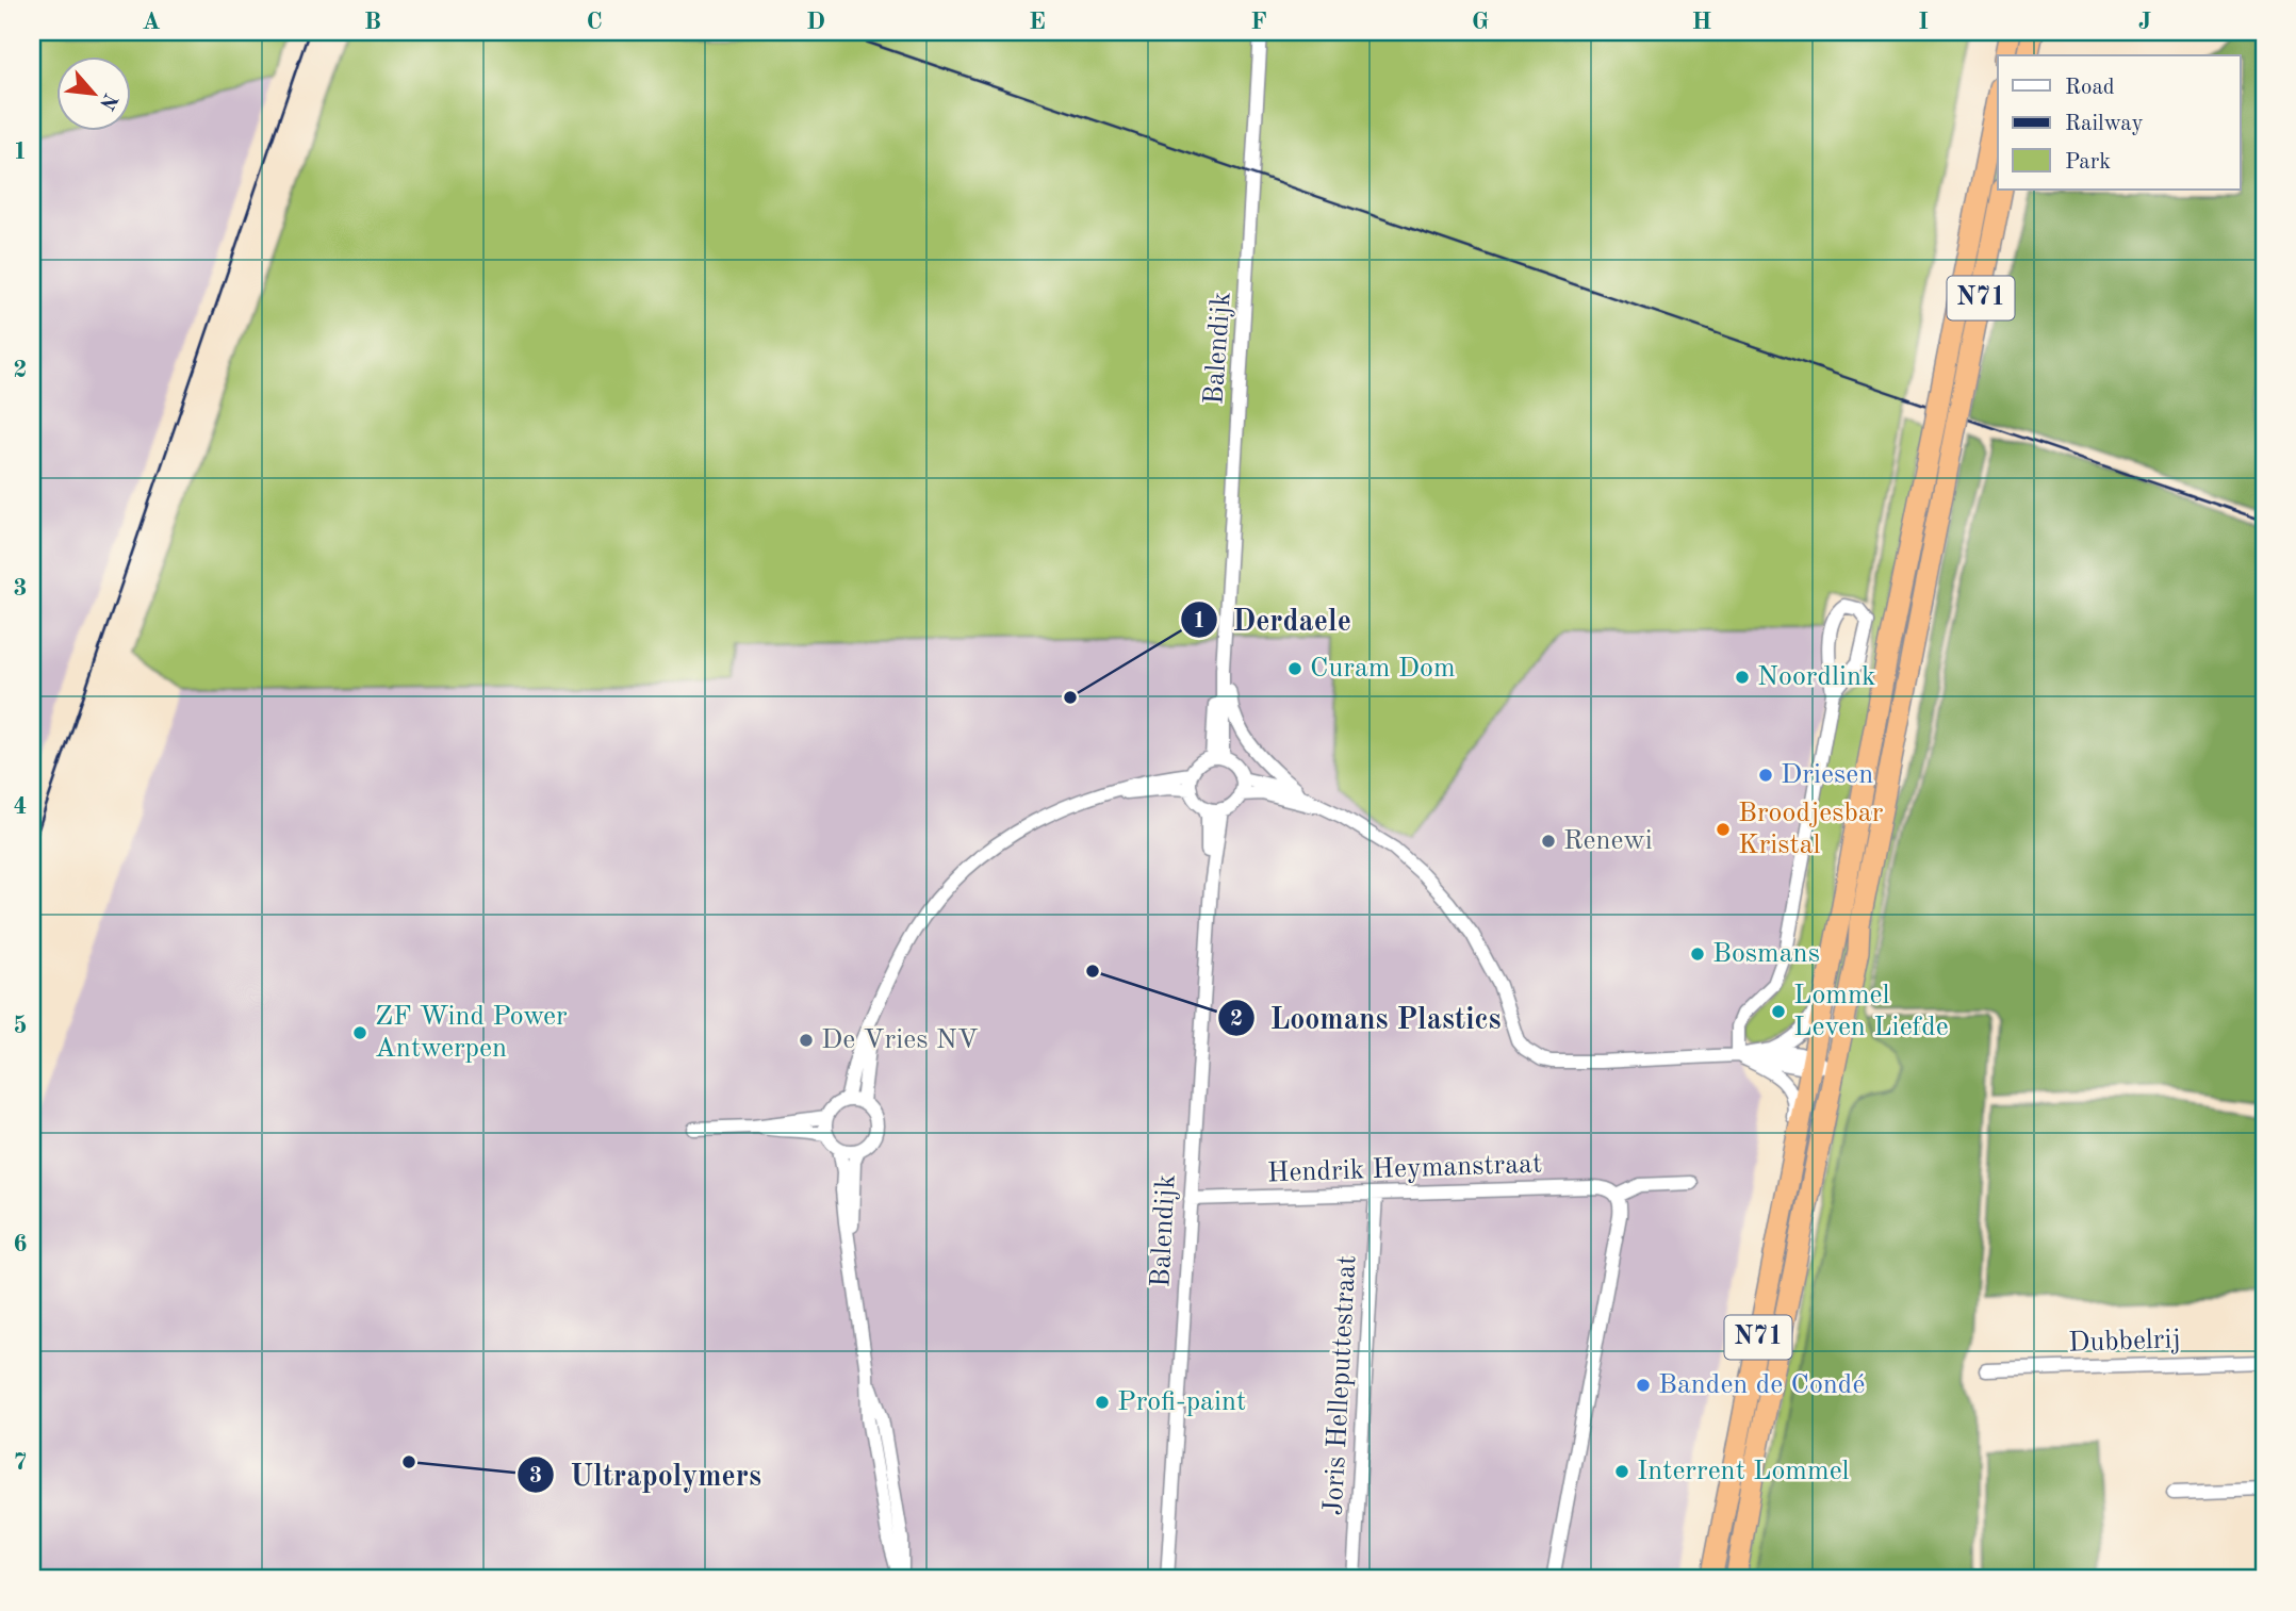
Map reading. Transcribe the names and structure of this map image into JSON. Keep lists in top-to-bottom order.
{
  "streets": {
    "highway": ["N71"],
    "street": [
      "Balendijk",
      "Hendrik Heymanstraat",
      "Dubbelrij",
      "Joris Helleputtestraat"
    ]
  },
  "crossings": [
    ["Balendijk", "Hendrik Heymanstraat"],
    ["Hendrik Heymanstraat", "Joris Helleputtestraat"]
  ],
  "places": [
    "Curam Dom",
    "Noordlink",
    "Derdaele",
    "Driesen",
    "Broodjesbar Kristal",
    "Renewi",
    "Bosmans",
    "Loomans Plastics",
    "Lommel Leven Liefde",
    "ZF Wind Power Antwerpen",
    "De Vries NV",
    "Banden de Condé",
    "Profi-paint",
    "Ultrapolymers",
    "Interrent Lommel"
  ],
  "legend": ["Road", "Railway", "Park"],
  "north": "bottom right",
  "grid": {
    "columns": [
      "A",
      "B",
      "C",
      "D",
      "E",
      "F",
      "G",
      "H",
      "I",
      "J"
    ],
    "rows": [
      "1",
      "2",
      "3",
      "4",
      "5",
      "6",
      "7"
    ]
  }
}
